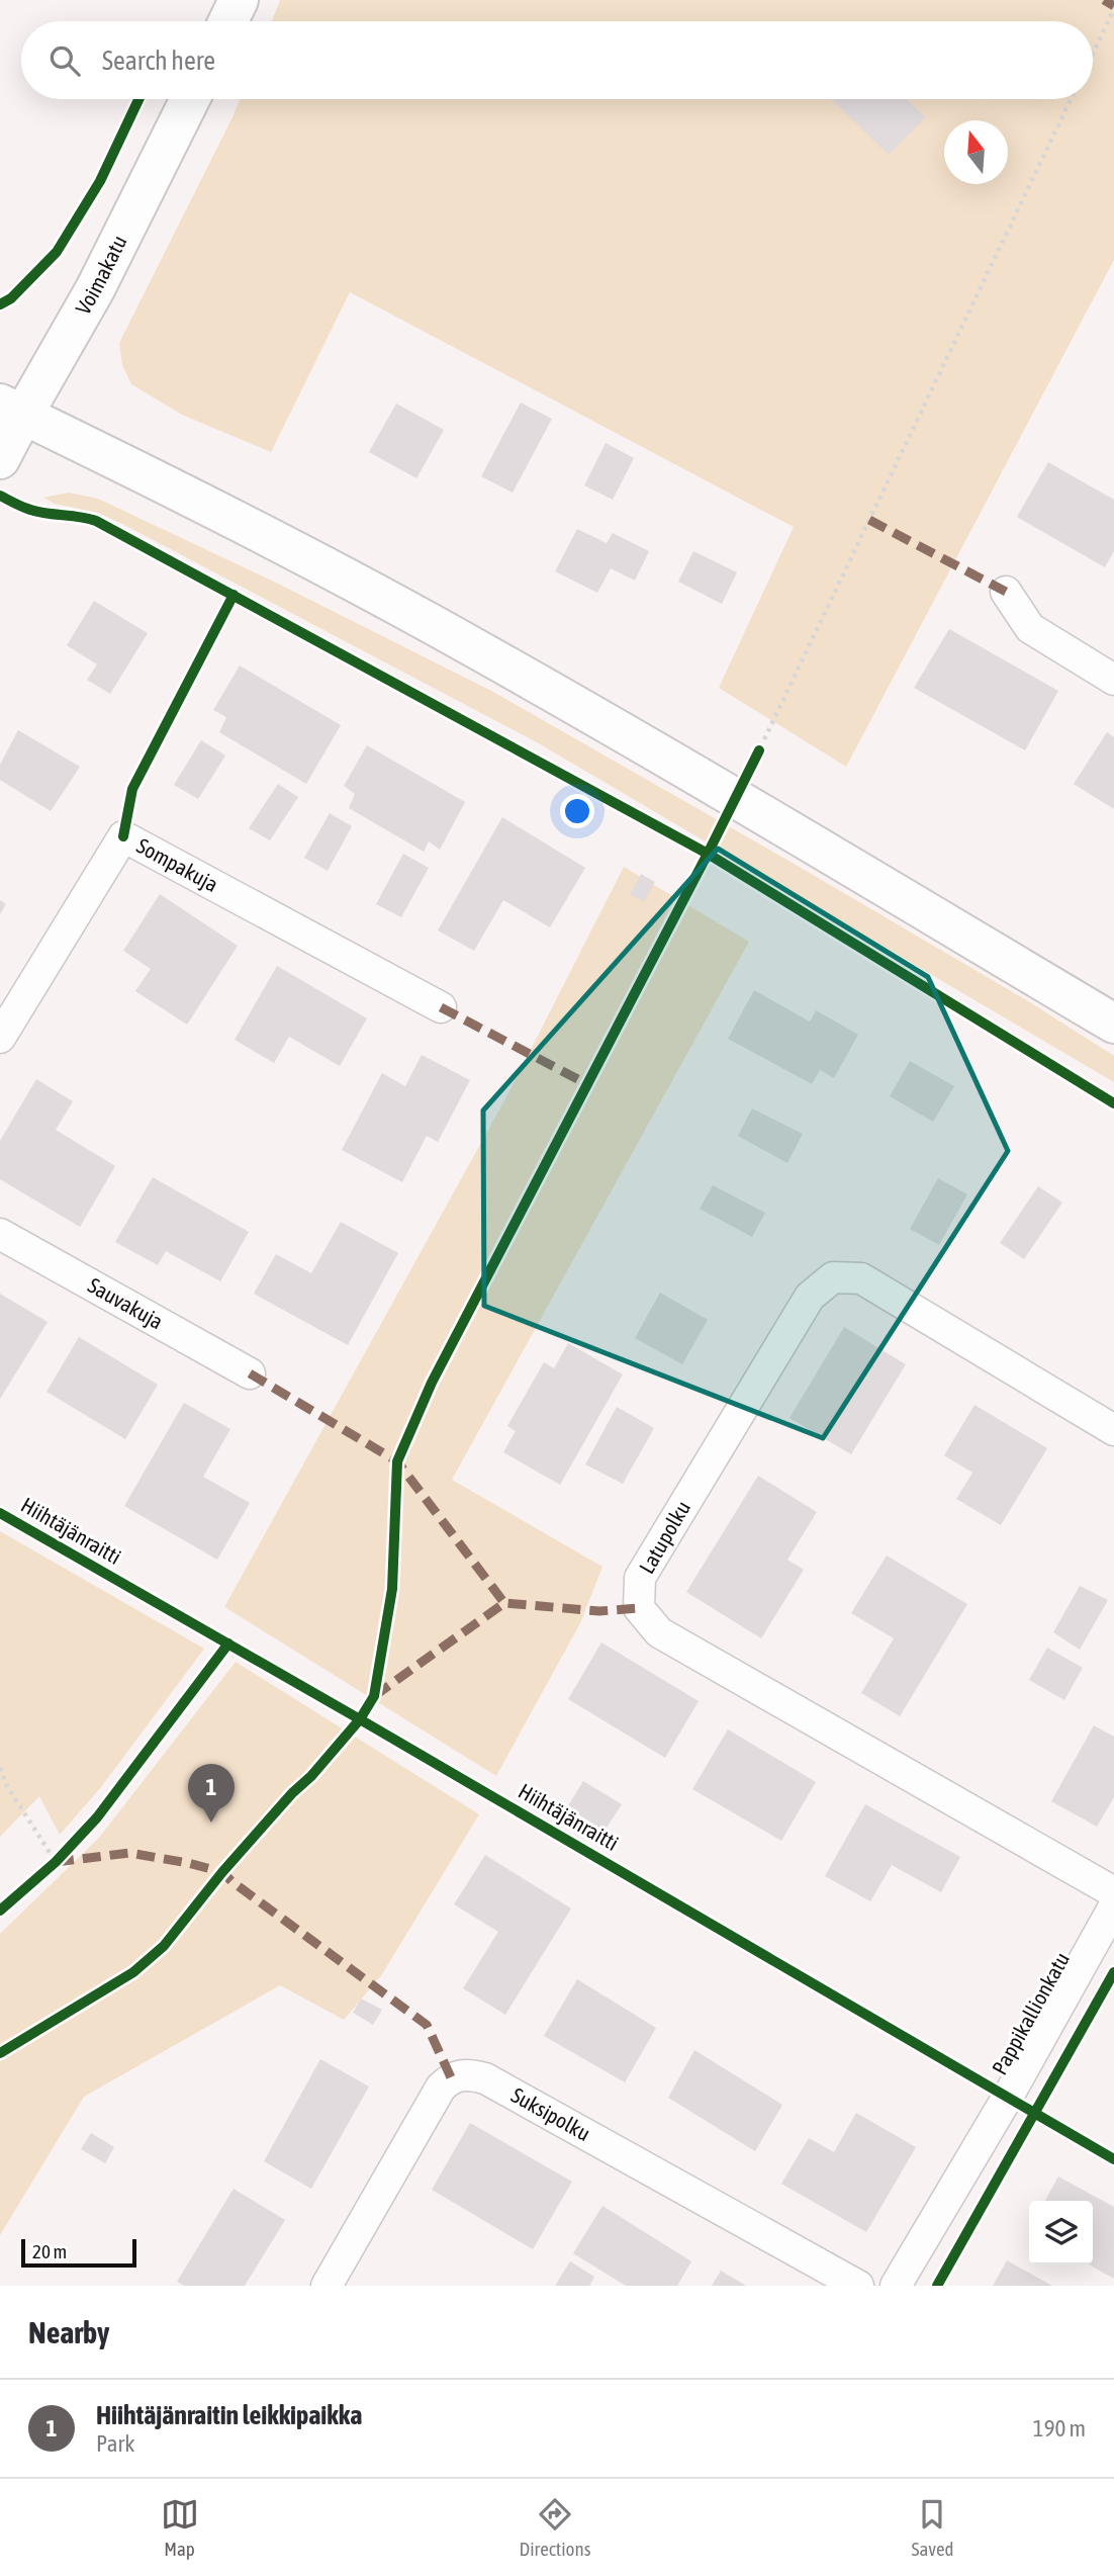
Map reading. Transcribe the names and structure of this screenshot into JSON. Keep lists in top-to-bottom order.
{
  "streets": {
    "street": [
      "Voimakatu",
      "Sompakuja",
      "Sauvakuja",
      "Latupolku",
      "Pappikallionkatu",
      "Suksipolku"
    ],
    "cycle path": ["Hiihtäjänraitti"]
  },
  "scale_bar": "20 m",
  "north": "top",
  "page": {
    "search": "Search here",
    "pins": "1",
    "scale": "20 m",
    "heading": "Nearby",
    "list": [
      {
        "mark": "1",
        "name": "Hiihtäjänraitin leikkipaikka",
        "note": "Park",
        "value": "190 m"
      }
    ],
    "nav": ["Map", "Directions", "Saved"]
  }
}
